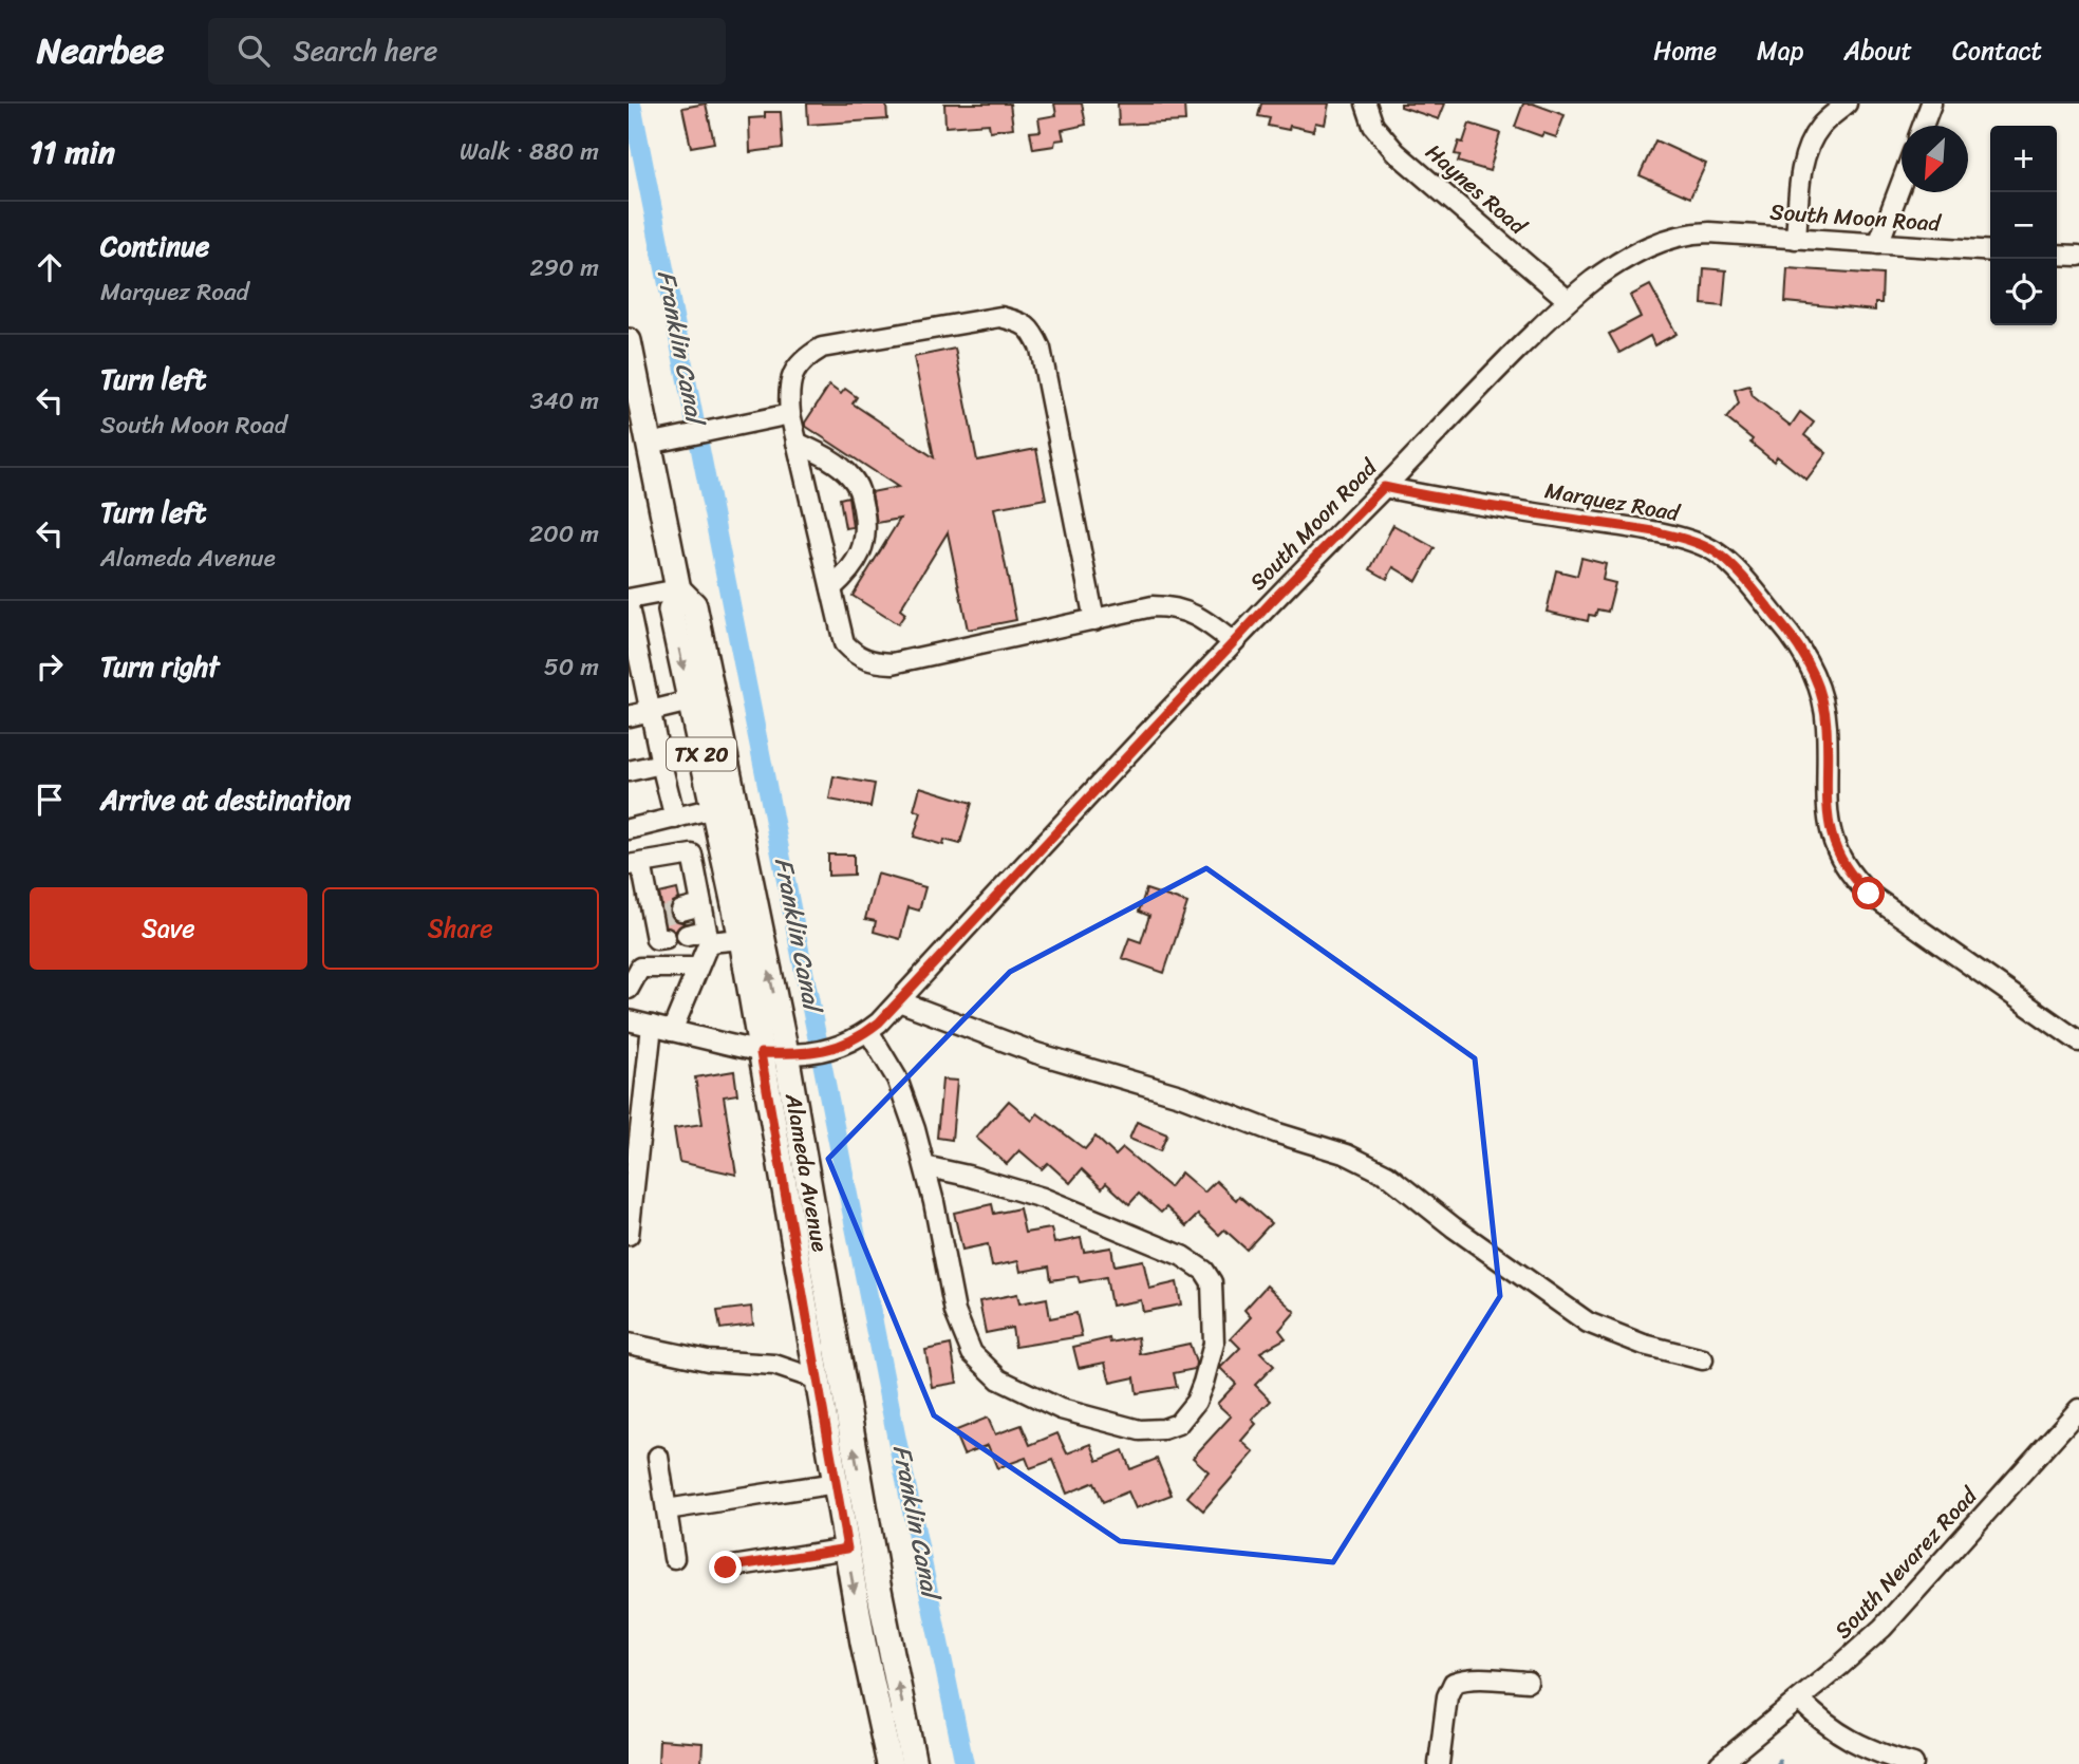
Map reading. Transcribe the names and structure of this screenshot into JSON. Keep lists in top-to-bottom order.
{
  "streets": {
    "main road": ["TX 20", "Alameda Avenue"],
    "street": [
      "Haynes Road",
      "South Moon Road",
      "Marquez Road",
      "South Nevarez Road"
    ]
  },
  "crossings": [
    ["Haynes Road", "South Moon Road"],
    ["South Moon Road", "Marquez Road"],
    ["South Moon Road", "Alameda Avenue"]
  ],
  "water": ["Franklin Canal"],
  "north": "bottom left",
  "page": {
    "header": "Nearbee",
    "search": "Search here",
    "nav": [
      "Home",
      "Map",
      "About",
      "Contact"
    ],
    "heading": ["11 min", "Walk · 880 m"],
    "map_buttons": ["+", "−"],
    "list": [
      ["Continue", "Marquez Road", "290 m"],
      ["Turn left", "South Moon Road", "340 m"],
      ["Turn left", "Alameda Avenue", "200 m"],
      ["Turn right", "50 m"],
      "Arrive at destination"
    ],
    "buttons": ["Save", "Share"]
  }
}
